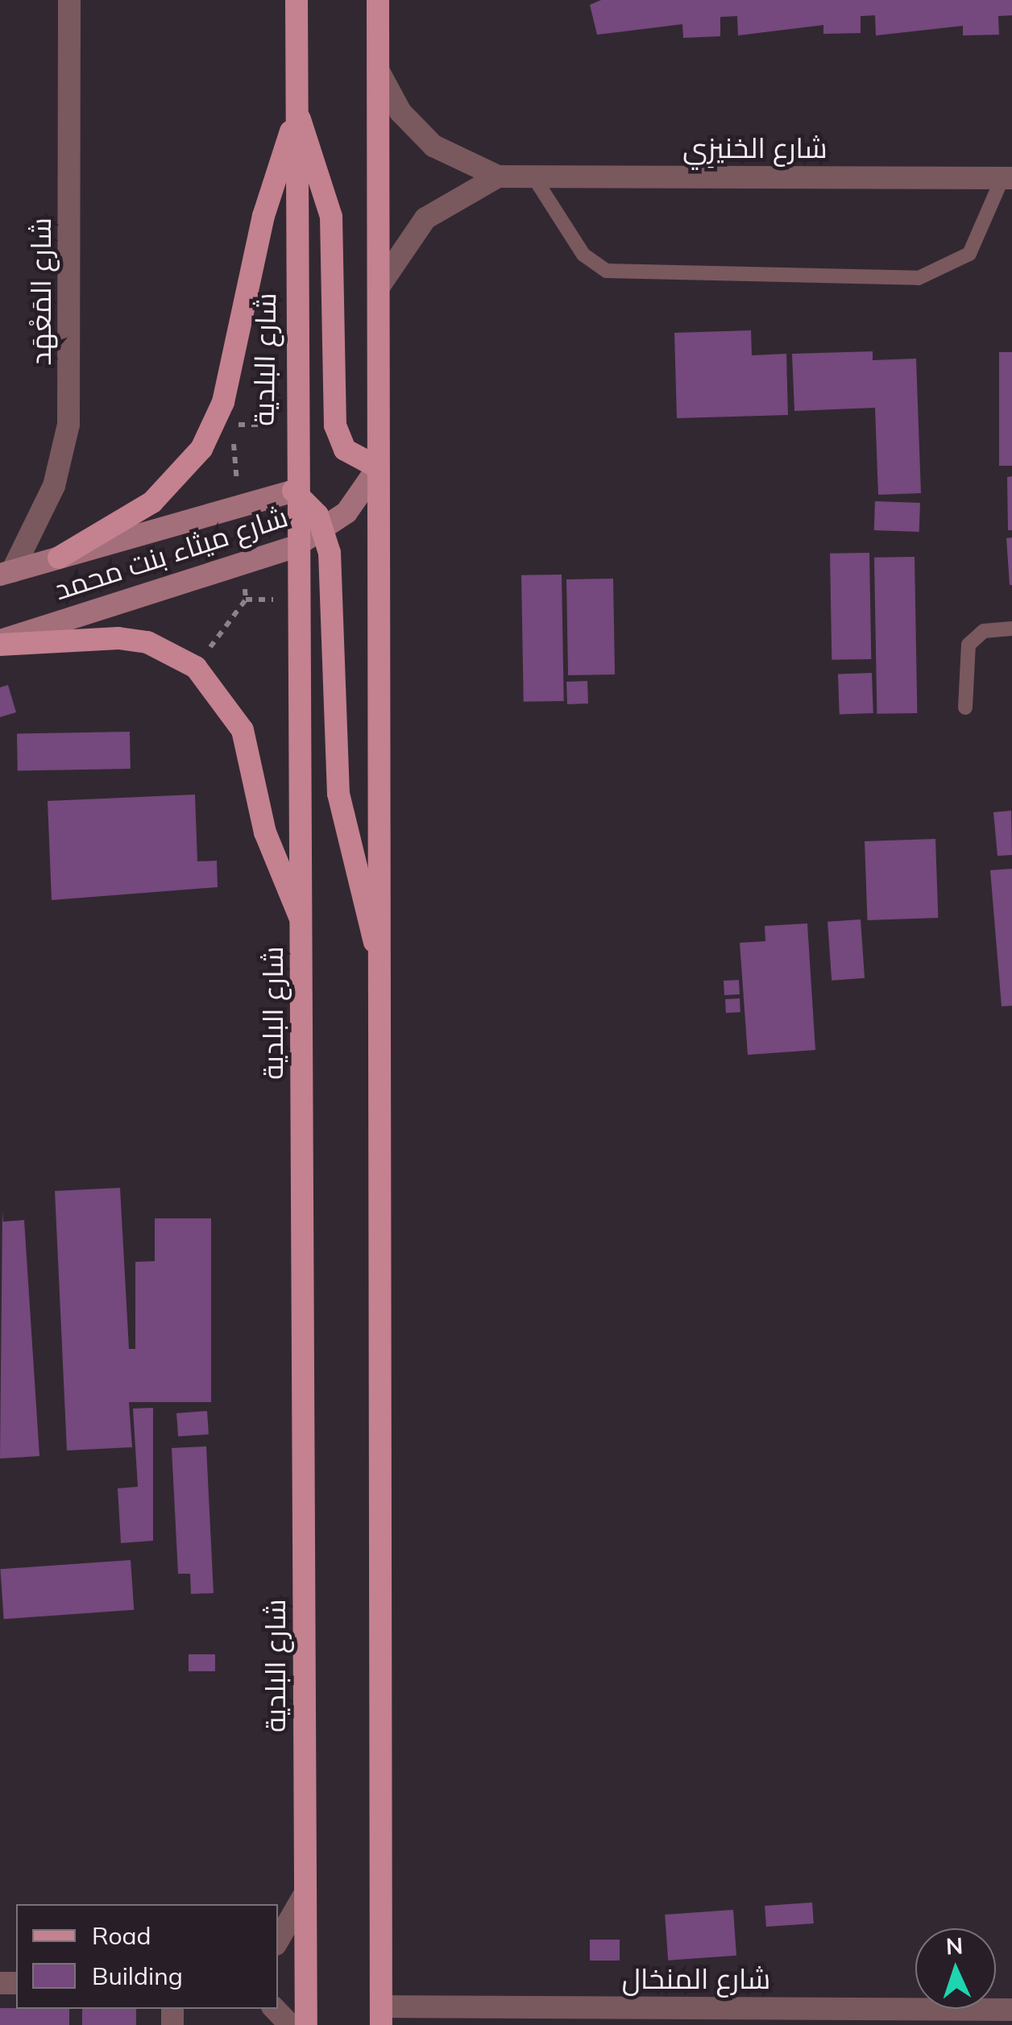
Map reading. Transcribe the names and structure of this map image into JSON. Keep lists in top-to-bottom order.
{
  "streets": {
    "main road": ["شارع البلدية", "شارع ميثاء بنت محمد"],
    "street": ["شارع الخنيزِي", "شارع المَعْهَد", "شارع المنخال"]
  },
  "crossings": [
    ["شارع المَعْهَد", "شارع ميثاء بنت محمد"],
    ["شارع البلدية", "شارع ميثاء بنت محمد"]
  ],
  "legend": ["Road", "Building"],
  "north": "top"
}
